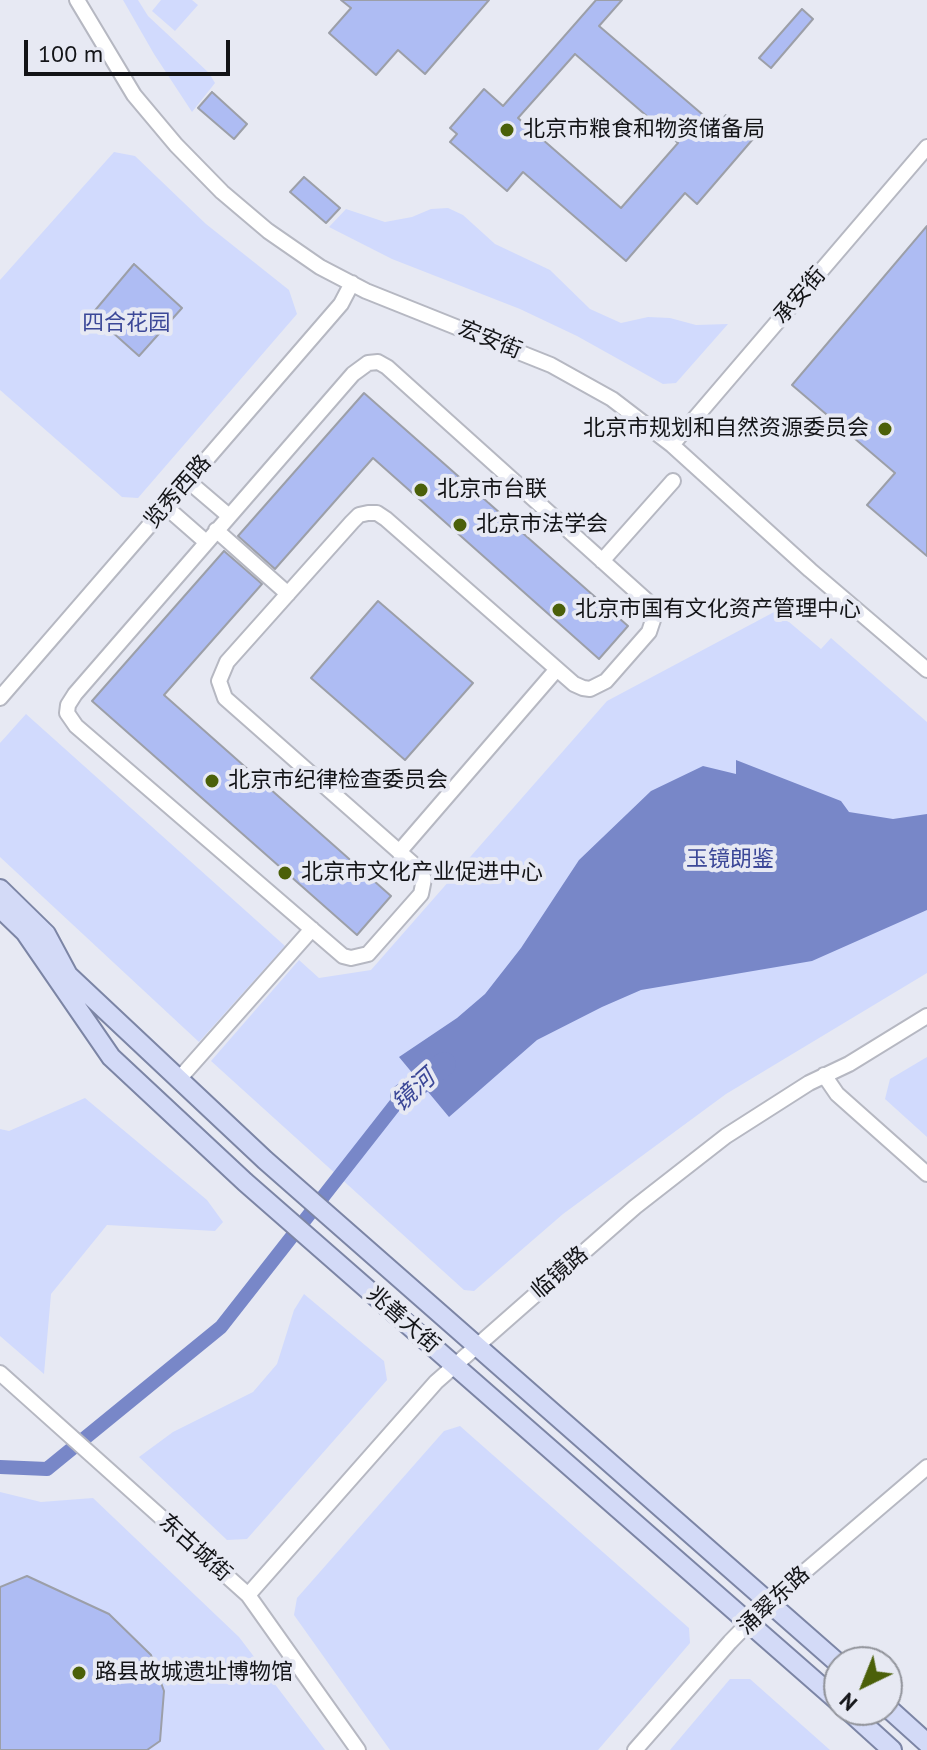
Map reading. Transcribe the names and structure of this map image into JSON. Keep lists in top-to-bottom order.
{
  "streets": {
    "main road": ["兆善大街"],
    "street": [
      "承安街",
      "宏安街",
      "览秀西路",
      "临镜路",
      "东古城街",
      "涌翠东路"
    ]
  },
  "crossings": [
    ["承安街", "宏安街"],
    ["宏安街", "览秀西路"],
    ["临镜路", "兆善大街"],
    ["临镜路", "东古城街"],
    ["兆善大街", "涌翠东路"]
  ],
  "water": ["镜河"],
  "parks": ["四合花园", "玉镜朗鉴"],
  "places": [
    "北京市粮食和物资储备局",
    "北京市规划和自然资源委员会",
    "北京市台联",
    "北京市法学会",
    "北京市国有文化资产管理中心",
    "北京市纪律检查委员会",
    "北京市文化产业促进中心",
    "路县故城遗址博物馆"
  ],
  "scale_bar": "100 m",
  "north": "bottom left"
}
